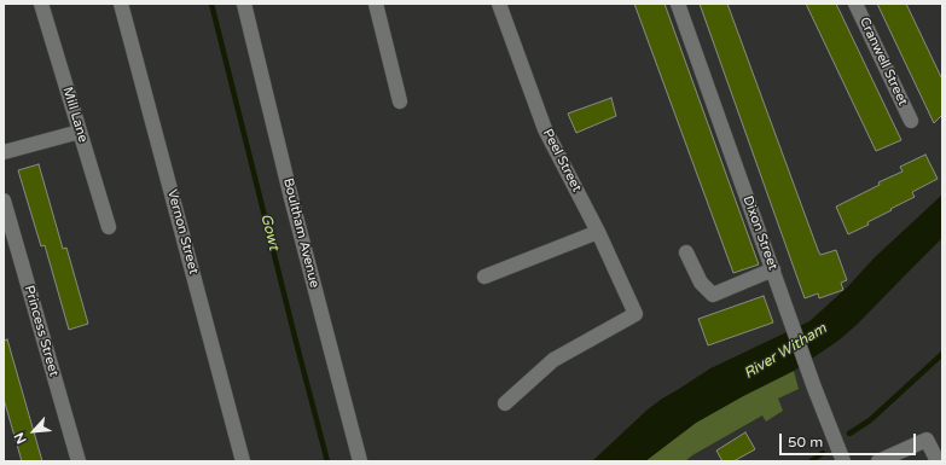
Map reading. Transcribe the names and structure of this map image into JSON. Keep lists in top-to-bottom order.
{
  "streets": {
    "street": [
      "Cranwell Street",
      "Mill Lane",
      "Peel Street",
      "Vernon Street",
      "Boultham Avenue",
      "Dixon Street",
      "Princess Street"
    ]
  },
  "water": ["Gowt", "River Witham"],
  "scale_bar": "50 m",
  "north": "bottom left"
}
